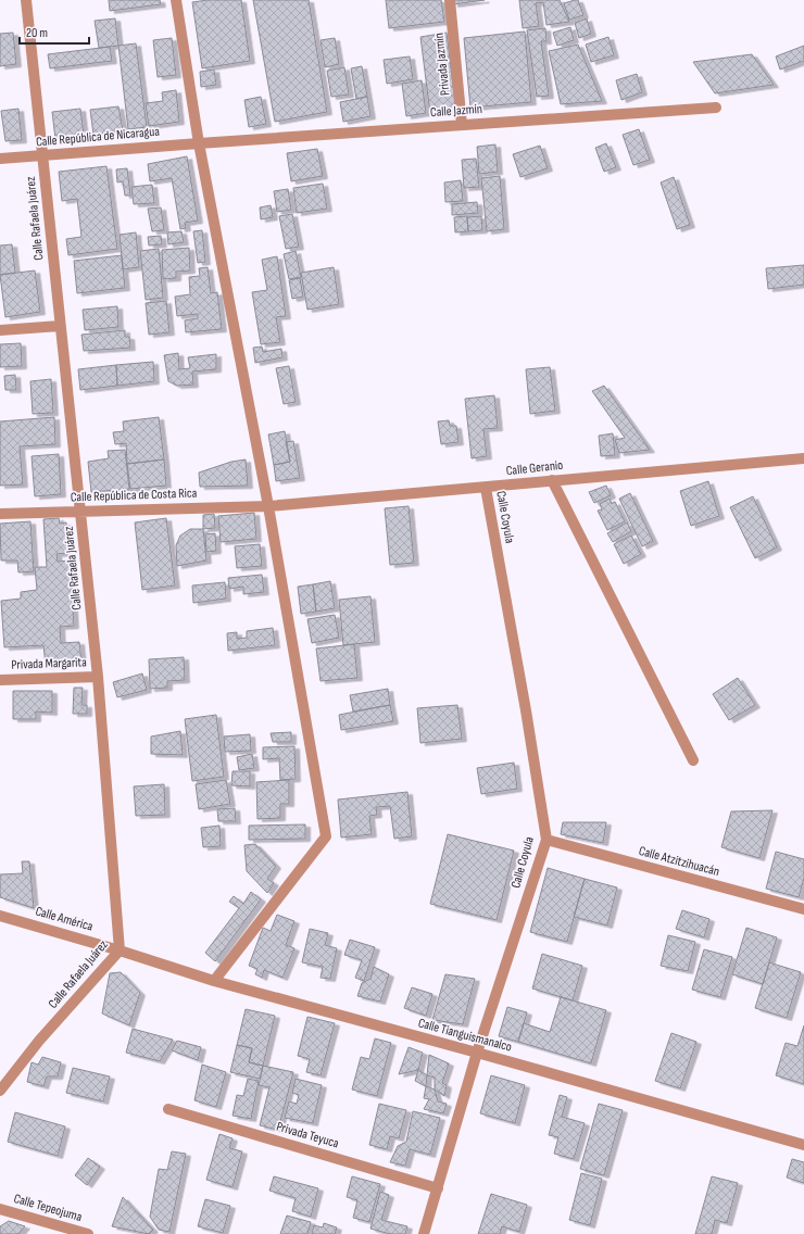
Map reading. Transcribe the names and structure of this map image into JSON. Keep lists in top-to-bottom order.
{
  "streets": {
    "street": [
      "Privada Jazmín",
      "Calle Jazmín",
      "Calle República de Nicaragua",
      "Calle Rafaela Juárez",
      "Calle Geranio",
      "Calle República de Costa Rica",
      "Calle Coyula",
      "Privada Margarita",
      "Calle Atzitzihuacán",
      "Calle América",
      "Calle Tianguismanalco",
      "Privada Teyuca",
      "Calle Tepeojuma"
    ]
  },
  "crossings": [
    ["Privada Jazmín", "Calle Jazmín"],
    ["Calle Jazmín", "Calle República de Nicaragua"],
    ["Calle República de Nicaragua", "Calle Rafaela Juárez"],
    ["Calle Rafaela Juárez", "Calle República de Costa Rica"],
    ["Calle Rafaela Juárez", "Privada Margarita"],
    ["Calle Rafaela Juárez", "Calle América"],
    ["Calle Rafaela Juárez", "Calle Tianguismanalco"],
    ["Calle Geranio", "Calle República de Costa Rica"],
    ["Calle Geranio", "Calle Coyula"],
    ["Calle Coyula", "Calle Atzitzihuacán"],
    ["Calle Coyula", "Calle Tianguismanalco"],
    ["Calle Coyula", "Privada Teyuca"],
    ["Calle América", "Calle Tianguismanalco"]
  ],
  "scale_bar": "20 m"
}
